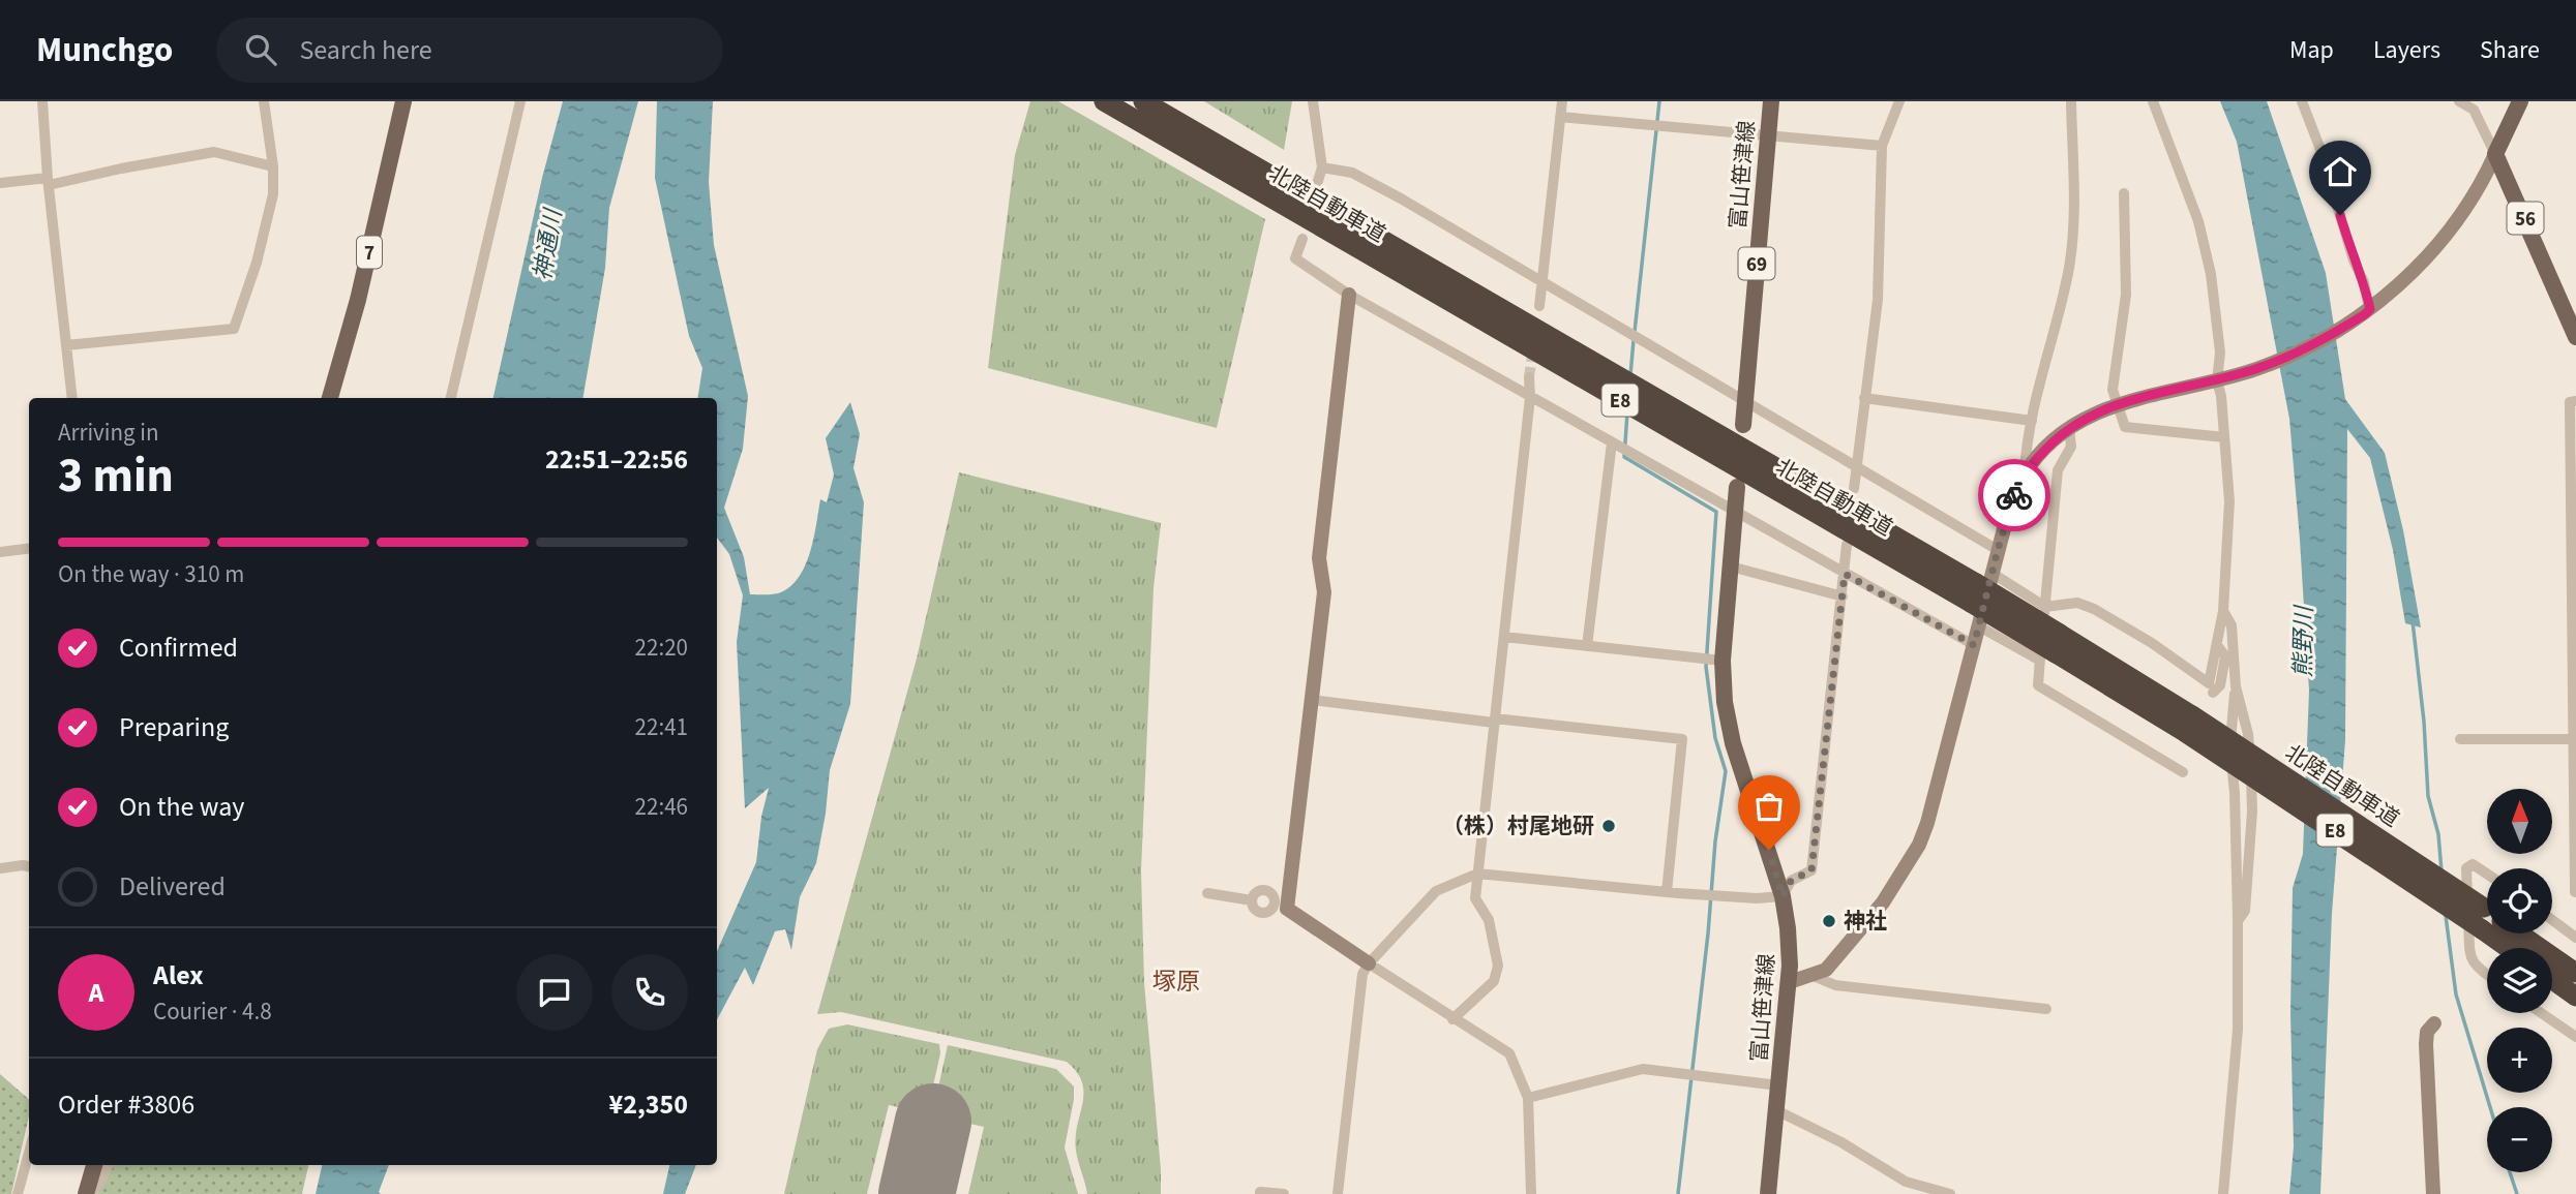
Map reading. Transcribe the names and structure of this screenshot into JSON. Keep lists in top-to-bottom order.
{
  "streets": {
    "highway": ["北陸自動車道", "E8"],
    "main road": [
      "富山笹津線",
      "56",
      "7",
      "69"
    ]
  },
  "districts": ["塚原"],
  "water": ["神通川", "熊野川"],
  "places": ["（株）村尾地研", "神社"],
  "north": "top",
  "page": {
    "header": "Munchgo",
    "search": "Search here",
    "nav": ["Map", "Layers", "Share"],
    "heading": ["3 min", "Arriving in", "22:51–22:56"],
    "panel": [
      "Alex",
      "Courier · 4.8",
      "Order #3806",
      "¥2,350"
    ],
    "bar": "On the way · 310 m",
    "list": [
      ["Confirmed", "22:20"],
      ["Preparing", "22:41"],
      ["On the way", "22:46"],
      "Delivered"
    ],
    "map_buttons": ["+", "−"],
    "round": "A"
  }
}
